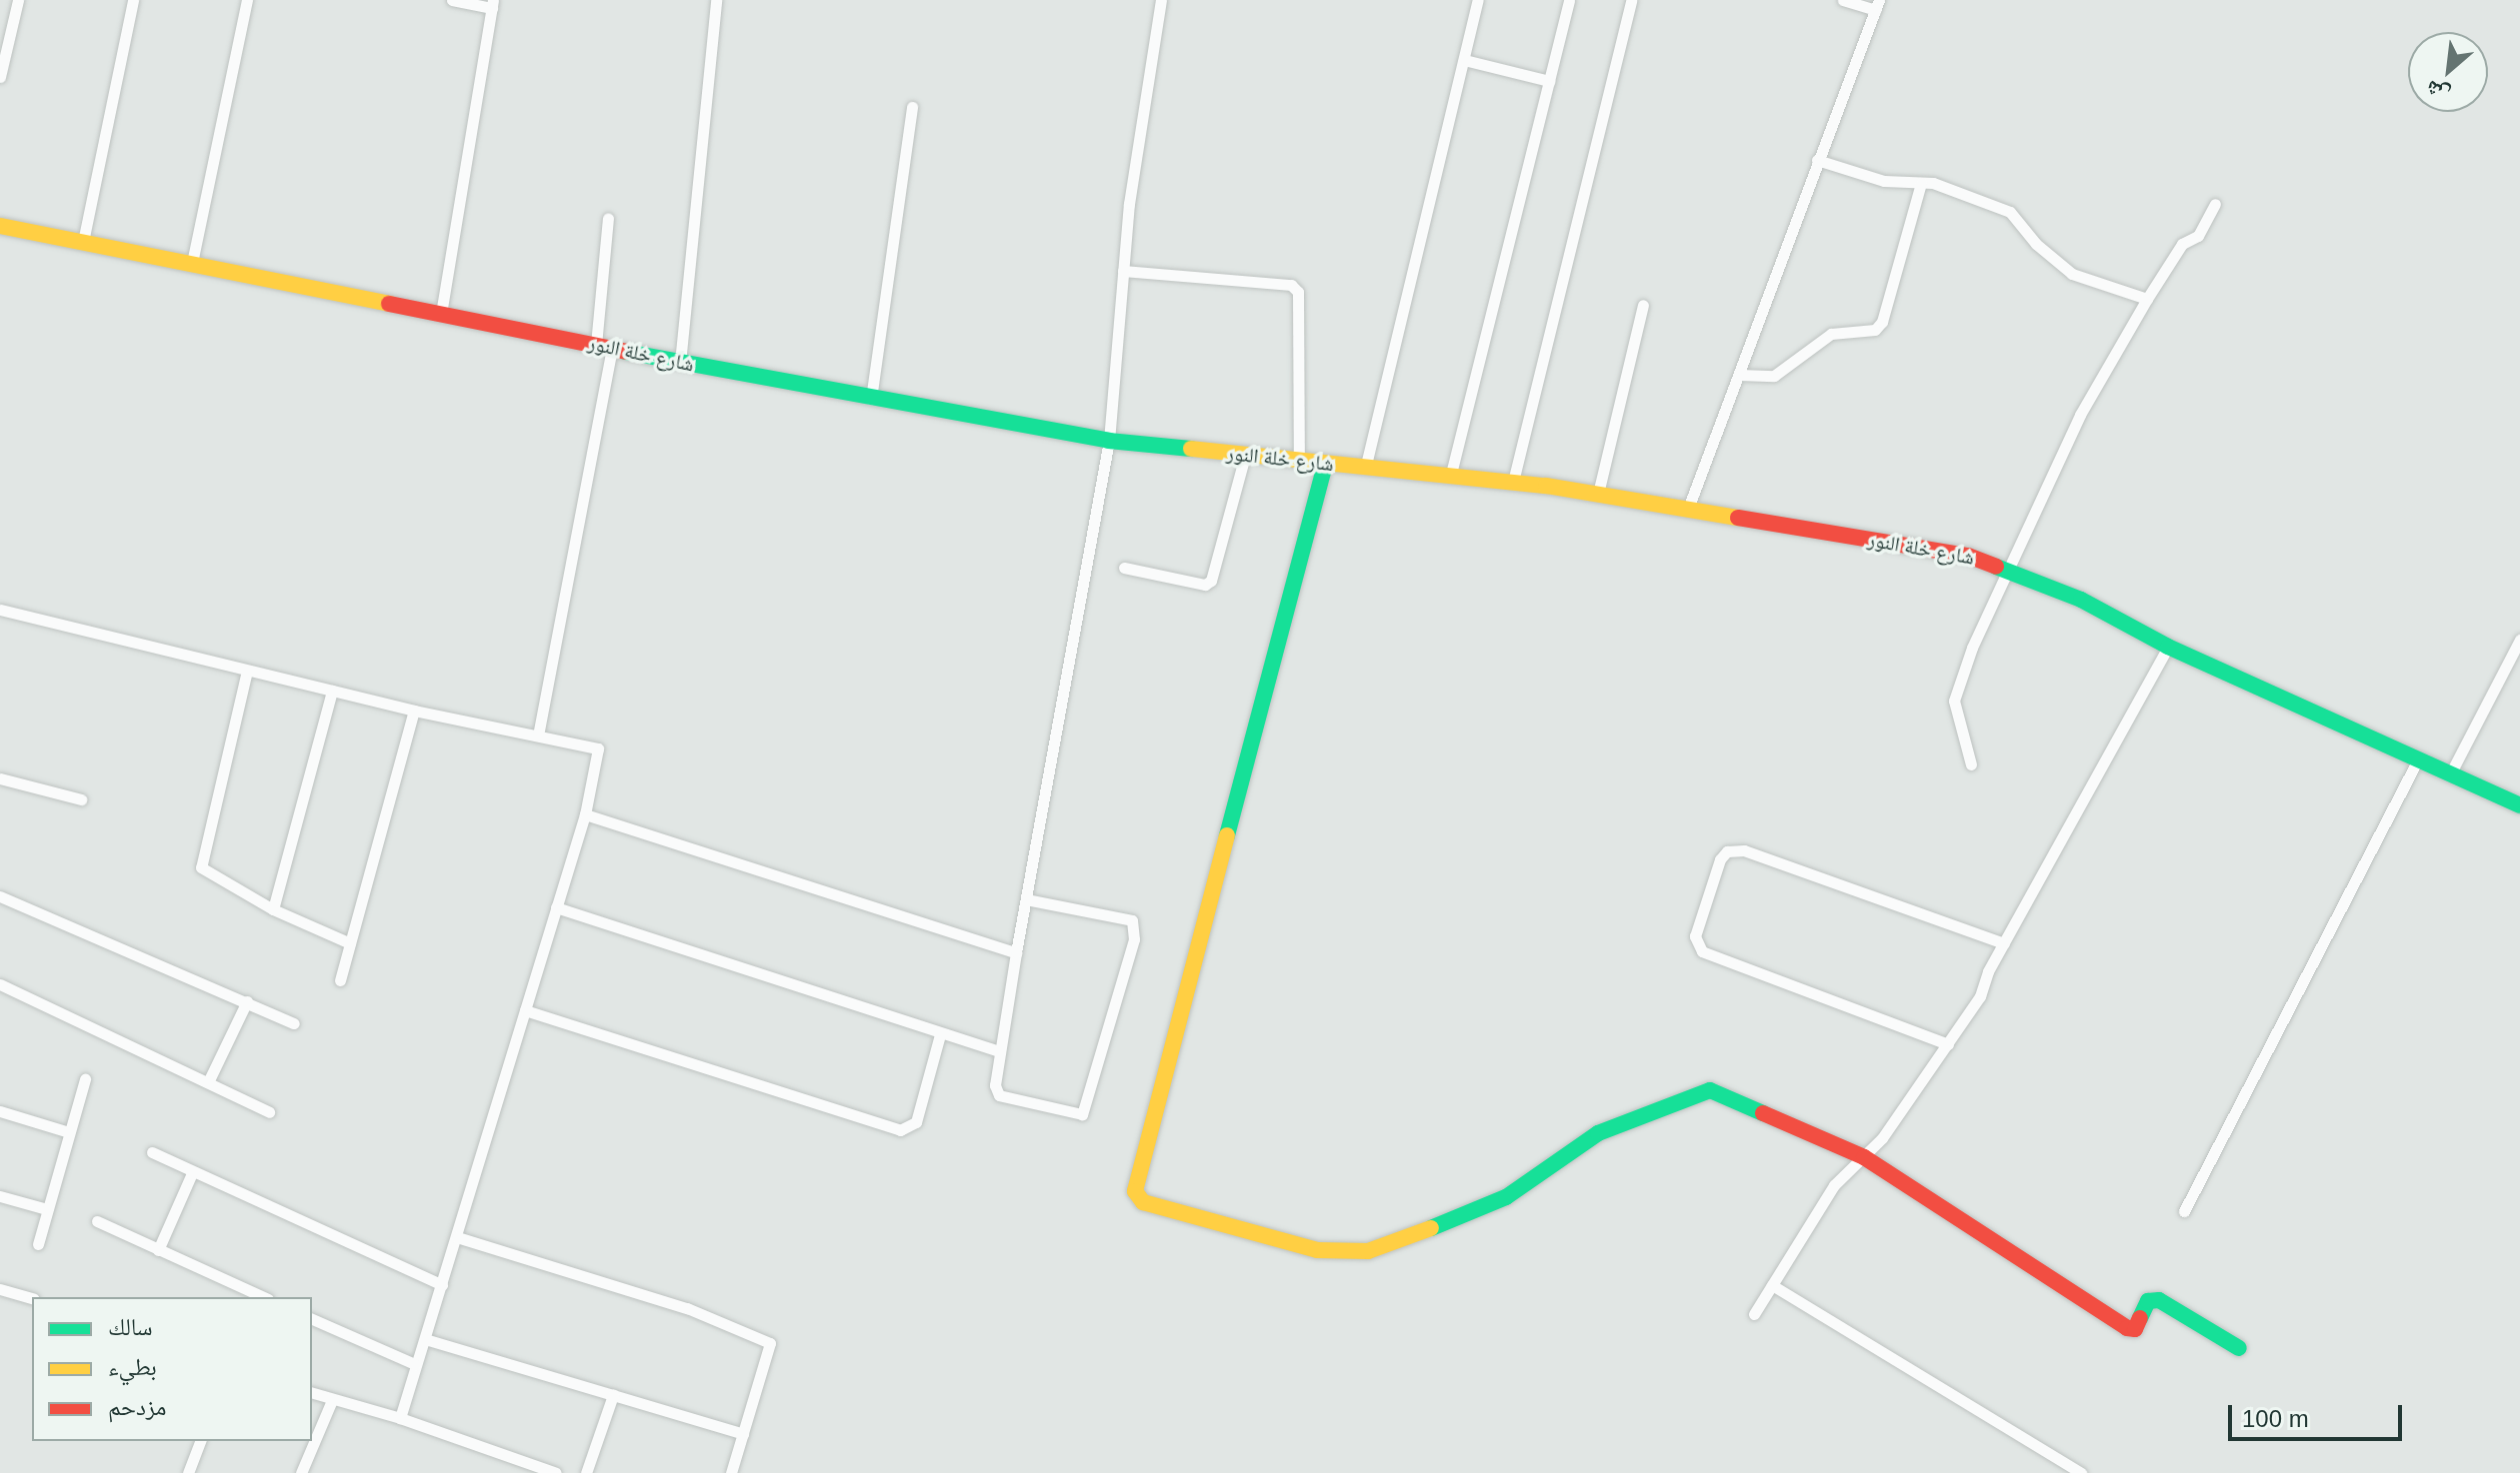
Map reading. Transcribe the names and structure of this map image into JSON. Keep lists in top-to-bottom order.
{
  "streets": {
    "street": ["شارع خلة النور"]
  },
  "legend": ["سالك", "بطيء", "مزدحم"],
  "scale_bar": "100 m",
  "north": "bottom left"
}
